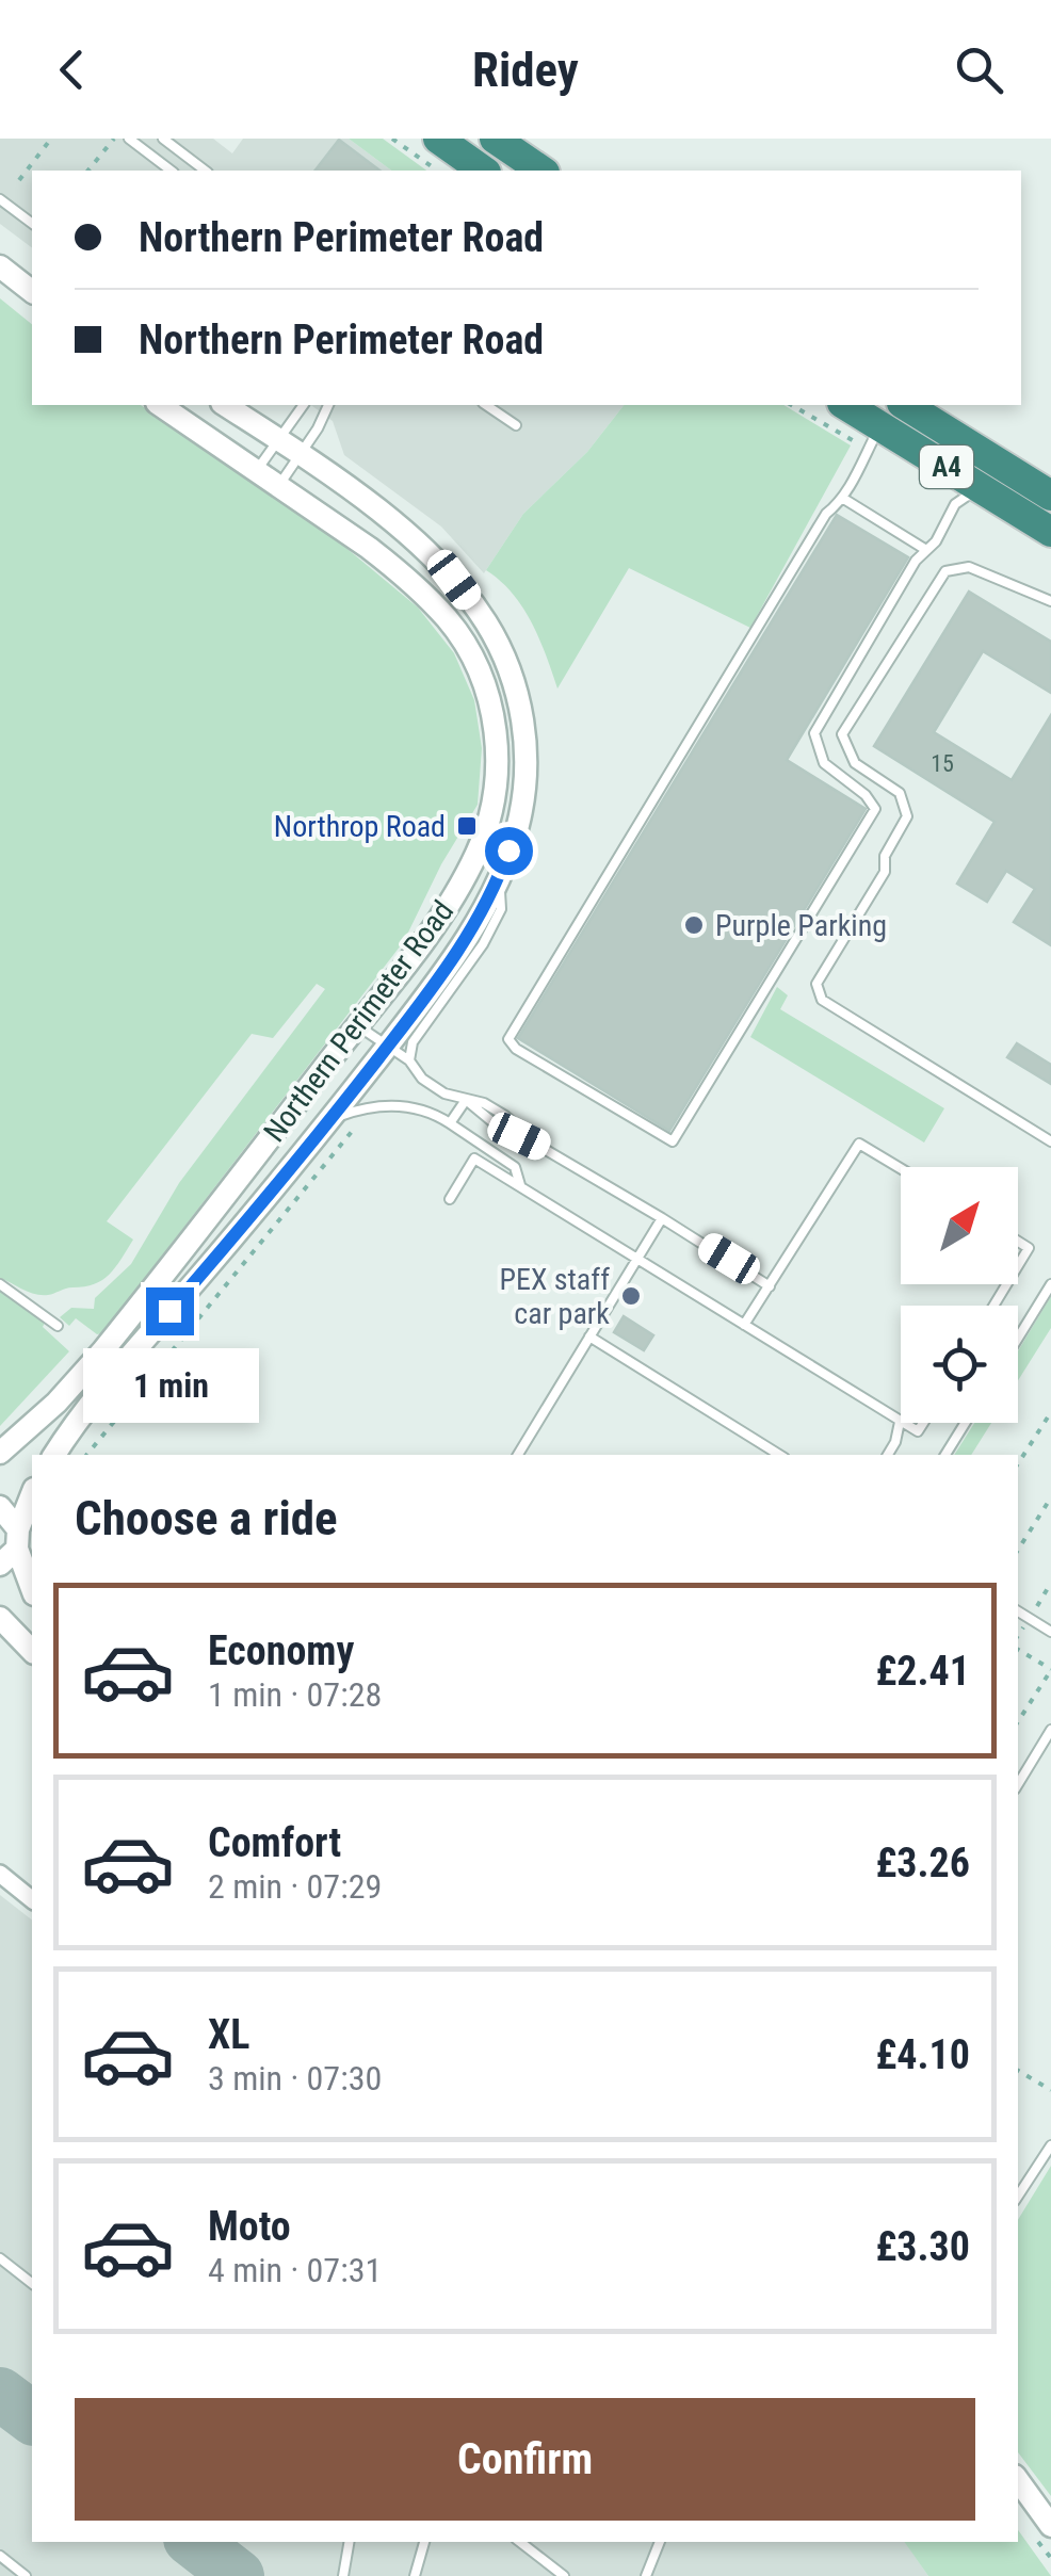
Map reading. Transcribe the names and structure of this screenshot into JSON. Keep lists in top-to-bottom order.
{
  "streets": {
    "highway": ["A4"],
    "street": ["Northern Perimeter Road"]
  },
  "places": {
    "transit": ["Northrop Road"],
    "other": ["Purple Parking", "PEX staff car park"]
  },
  "house_numbers": ["15"],
  "north": "top right",
  "page": {
    "header": "Ridey",
    "banner": ["Northern Perimeter Road", "Northern Perimeter Road"],
    "bubble": "1 min",
    "heading": "Choose a ride",
    "list": [
      {
        "name": "Economy",
        "note": "1 min · 07:28",
        "value": "£2.41"
      },
      {
        "name": "Comfort",
        "note": "2 min · 07:29",
        "value": "£3.26"
      },
      {
        "name": "XL",
        "note": "3 min · 07:30",
        "value": "£4.10"
      },
      {
        "name": "Moto",
        "note": "4 min · 07:31",
        "value": "£3.30"
      }
    ],
    "buttons": "Confirm"
  }
}
